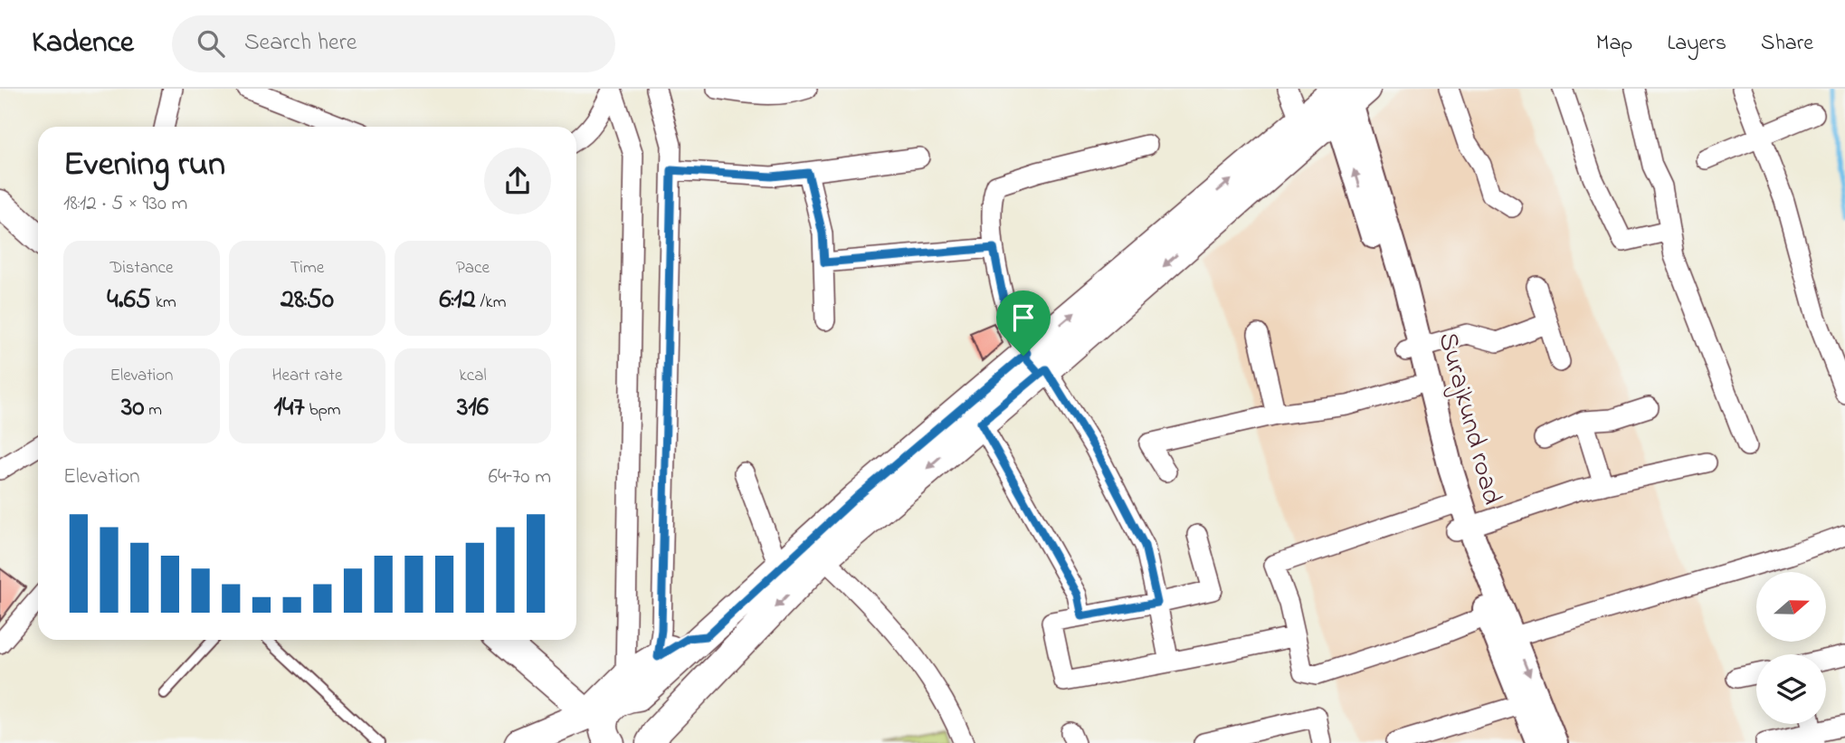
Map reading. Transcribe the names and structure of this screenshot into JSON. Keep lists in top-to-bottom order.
{
  "streets": {
    "street": ["Surajkund road"]
  },
  "north": "right",
  "page": {
    "header": "Kadence",
    "search": "Search here",
    "nav": ["Map", "Layers", "Share"],
    "heading": ["Evening run", "18:12 · 5 × 930 m"],
    "stats": [
      ["Distance", "4.65 km"],
      ["Time", "28:50"],
      ["Pace", "6:12 /km"],
      ["Elevation", "30 m"],
      ["Heart rate", "147 bpm"],
      ["kcal", "316"]
    ],
    "chart": ["Elevation", "64–70 m"]
  }
}
